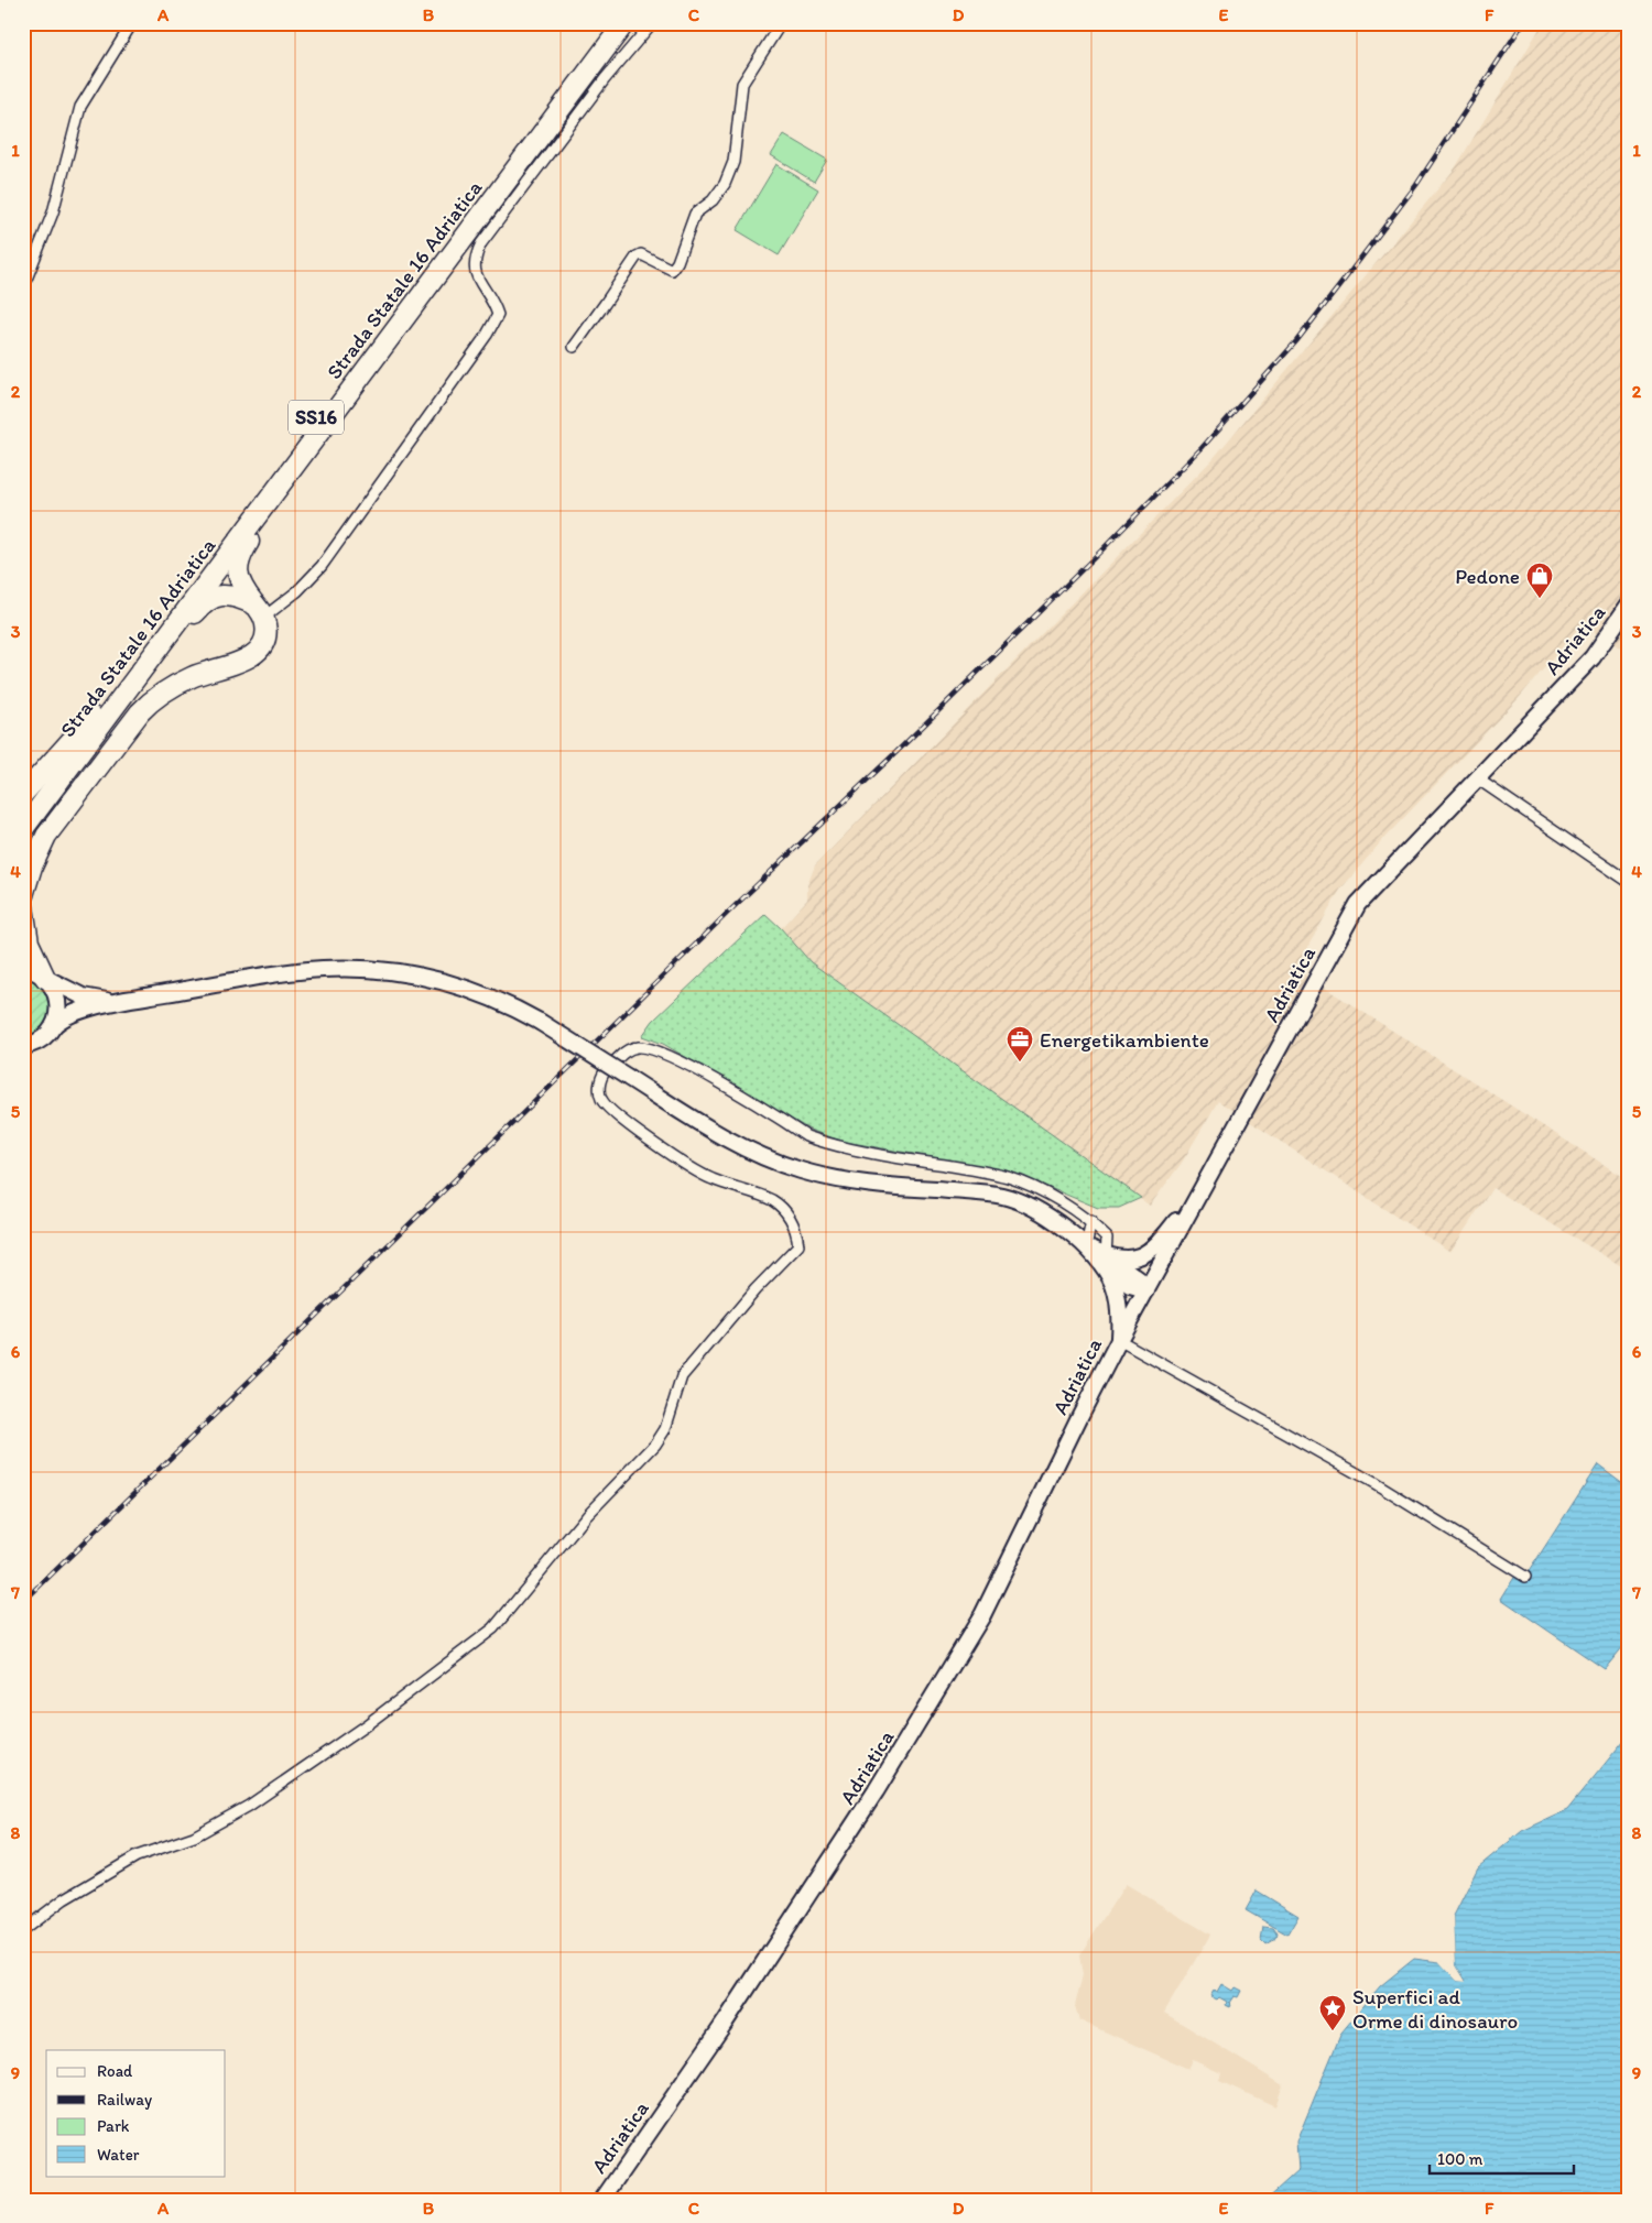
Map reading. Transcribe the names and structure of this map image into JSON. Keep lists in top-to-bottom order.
{
  "streets": {
    "highway": ["Strada Statale 16 Adriatica", "SS16"],
    "main road": ["Adriatica"]
  },
  "crossings": [
    ["Strada Statale 16 Adriatica", "SS16"]
  ],
  "places": {
    "shop": ["Pedone"],
    "office": ["Energetikambiente"],
    "place": ["Superfici ad Orme di dinosauro"]
  },
  "legend": [
    "Road",
    "Railway",
    "Park",
    "Water"
  ],
  "scale_bar": "100 m",
  "grid": {
    "columns": [
      "A",
      "B",
      "C",
      "D",
      "E",
      "F"
    ],
    "rows": [
      "1",
      "2",
      "3",
      "4",
      "5",
      "6",
      "7",
      "8",
      "9"
    ]
  }
}
